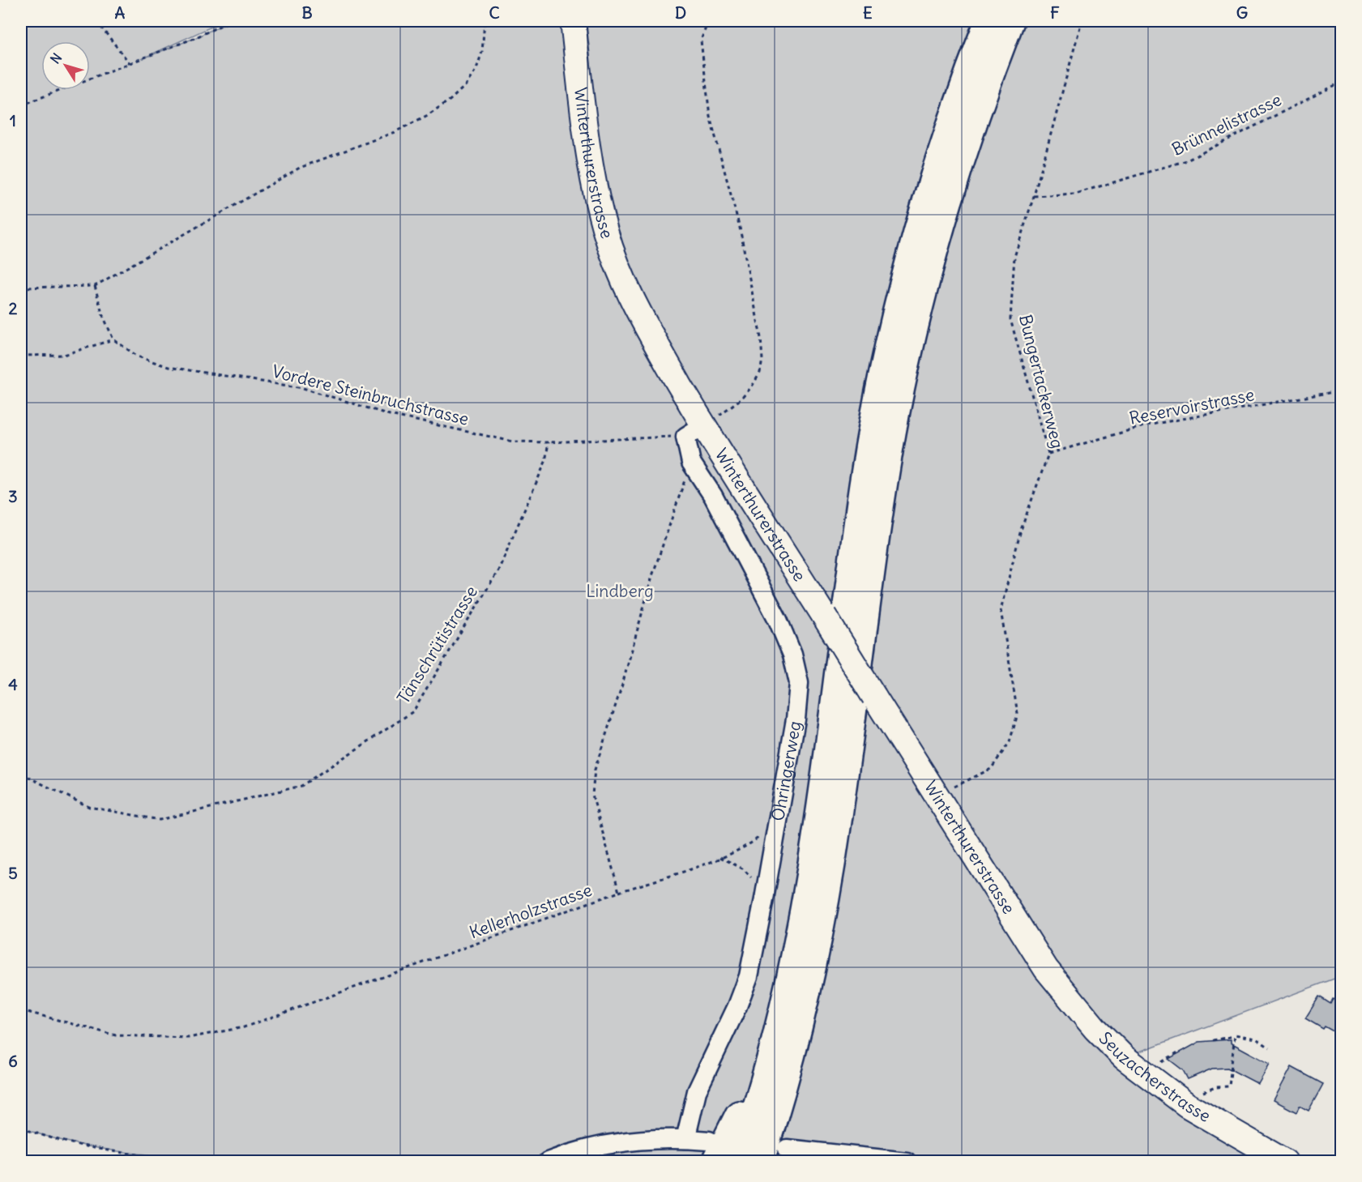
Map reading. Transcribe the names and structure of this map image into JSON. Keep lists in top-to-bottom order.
{
  "streets": {
    "main road": ["Winterthurerstrasse", "Seuzacherstrasse"],
    "street": ["Ohringerweg"],
    "path": [
      "Brünnelistrasse",
      "Bungertackerweg",
      "Vordere Steinbruchstrasse",
      "Reservoirstrasse",
      "Tänschrütistrasse",
      "Kellerholzstrasse"
    ]
  },
  "crossings": [
    ["Brünnelistrasse", "Bungertackerweg"],
    ["Winterthurerstrasse", "Bungertackerweg"],
    ["Winterthurerstrasse", "Vordere Steinbruchstrasse"],
    ["Winterthurerstrasse", "Ohringerweg"],
    ["Winterthurerstrasse", "Seuzacherstrasse"],
    ["Bungertackerweg", "Reservoirstrasse"],
    ["Vordere Steinbruchstrasse", "Tänschrütistrasse"],
    ["Vordere Steinbruchstrasse", "Ohringerweg"],
    ["Ohringerweg", "Kellerholzstrasse"]
  ],
  "parks": ["Lindberg"],
  "north": "top left",
  "grid": {
    "columns": [
      "A",
      "B",
      "C",
      "D",
      "E",
      "F",
      "G"
    ],
    "rows": [
      "1",
      "2",
      "3",
      "4",
      "5",
      "6"
    ]
  }
}
